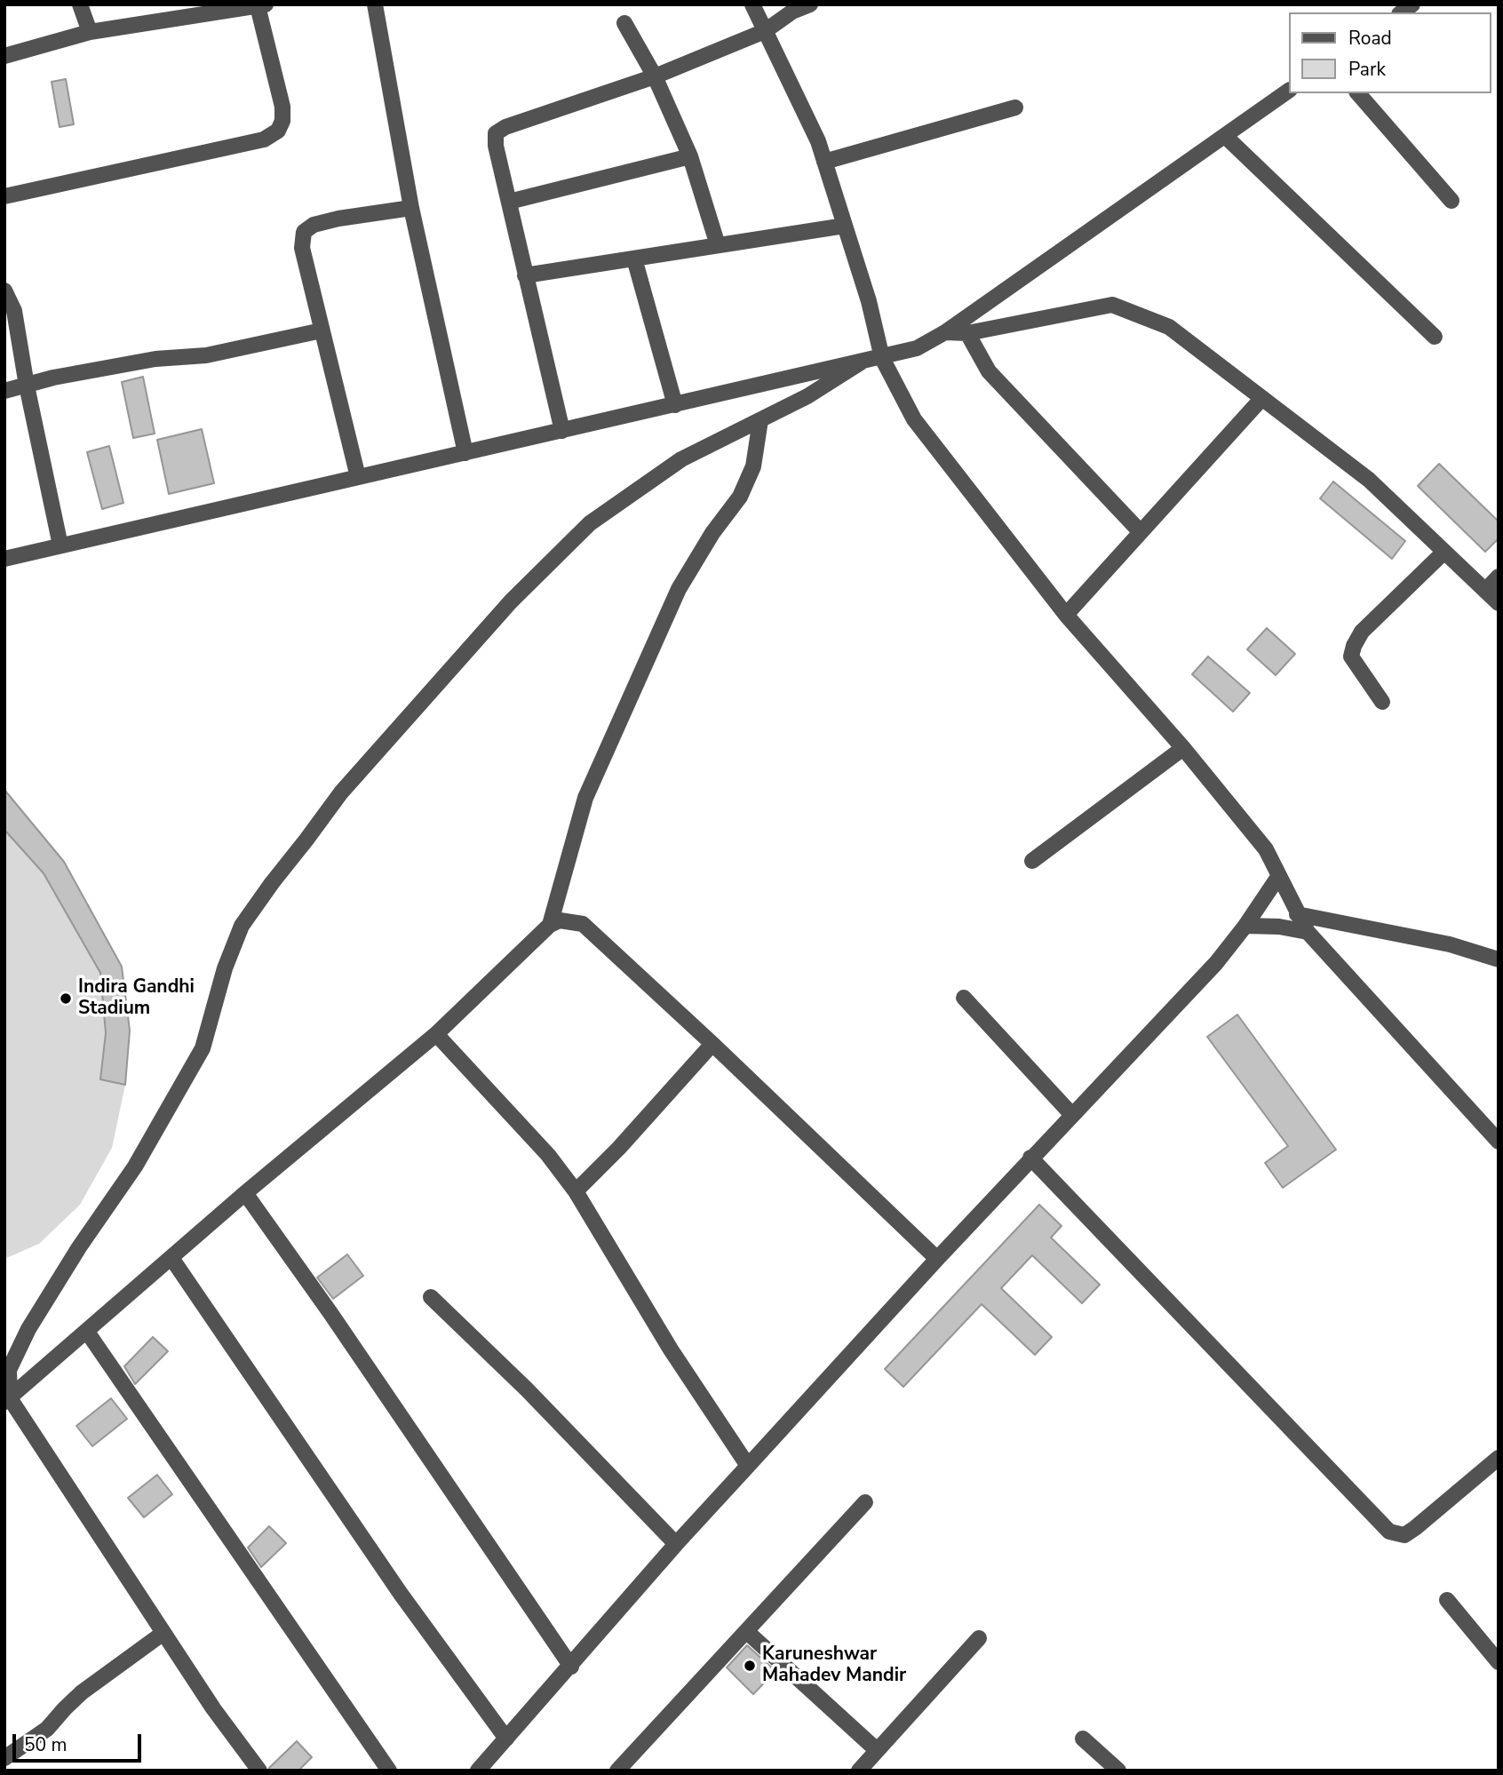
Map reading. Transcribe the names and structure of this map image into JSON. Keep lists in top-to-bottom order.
{
  "places": ["Indira Gandhi Stadium", "Karuneshwar Mahadev Mandir"],
  "legend": ["Road", "Park"],
  "scale_bar": "50 m"
}
